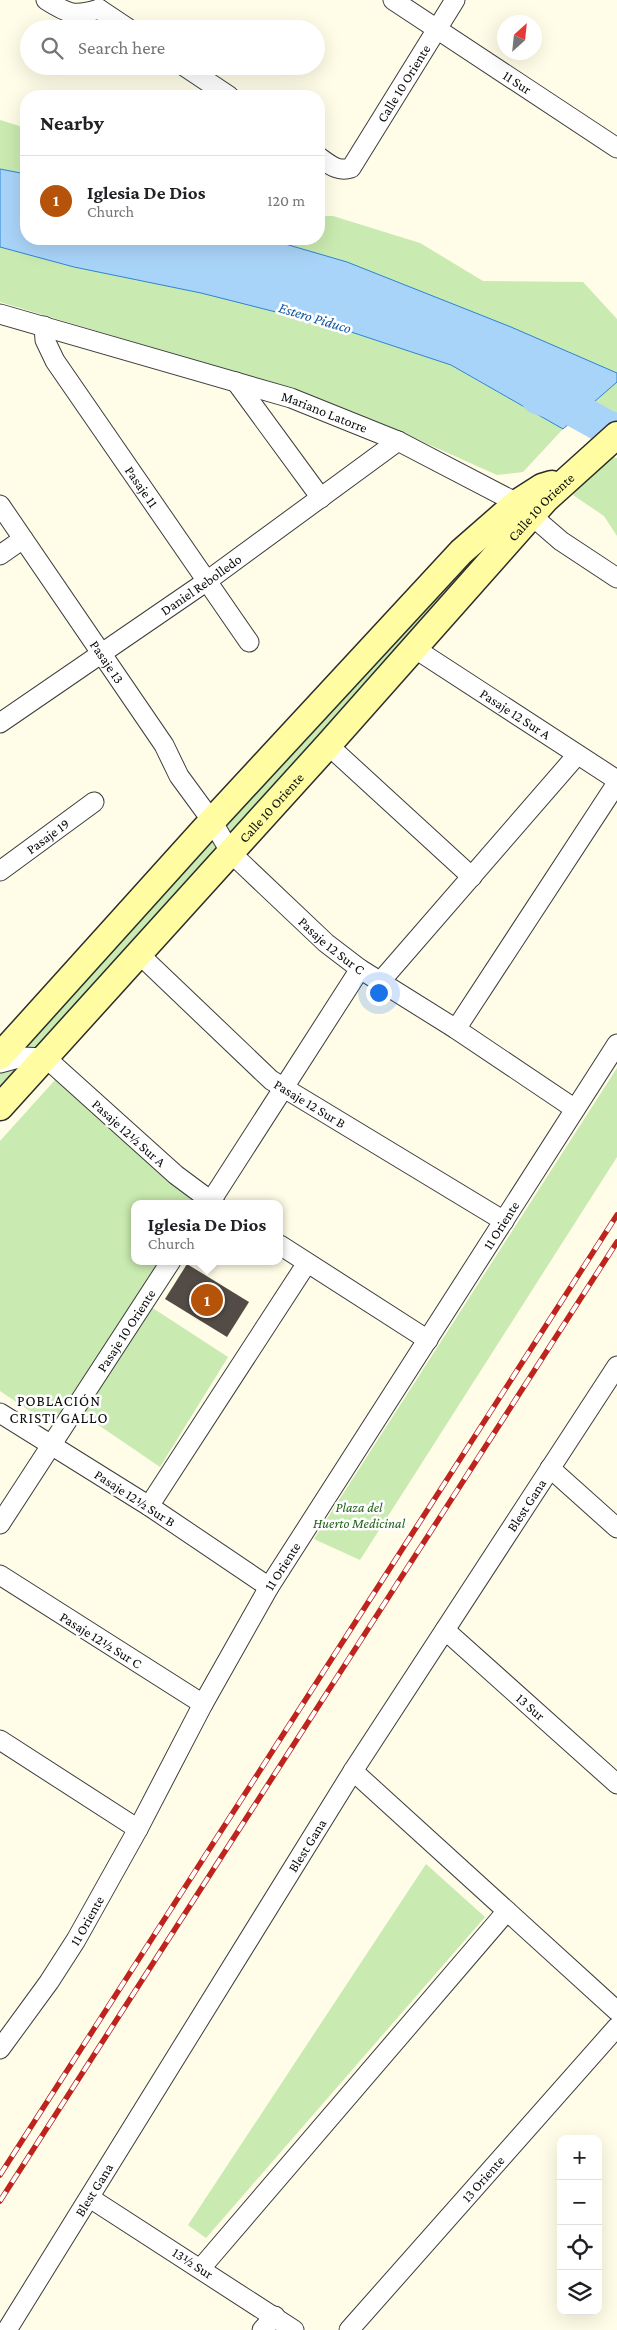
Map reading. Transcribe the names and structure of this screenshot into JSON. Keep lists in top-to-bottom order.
{
  "streets": {
    "main road": ["Calle 10 Oriente"],
    "street": [
      "11 Sur",
      "Mariano Latorre",
      "Pasaje 11",
      "Daniel Rebolledo",
      "Pasaje 13",
      "Pasaje 12 Sur A",
      "Pasaje 19",
      "Pasaje 12 Sur C",
      "Pasaje 12 Sur B",
      "Pasaje 12½ Sur A",
      "11 Oriente",
      "Pasaje 10 Oriente",
      "Pasaje 12½ Sur B",
      "Blest Gana",
      "Pasaje 12½ Sur C",
      "13 Sur",
      "13 Oriente",
      "13½ Sur"
    ]
  },
  "crossings": [
    ["11 Sur", "Calle 10 Oriente"],
    ["Calle 10 Oriente", "Mariano Latorre"],
    ["Calle 10 Oriente", "Pasaje 13"],
    ["Calle 10 Oriente", "Pasaje 12 Sur A"],
    ["Calle 10 Oriente", "Pasaje 12 Sur C"],
    ["Calle 10 Oriente", "Pasaje 12 Sur B"],
    ["Calle 10 Oriente", "Pasaje 12½ Sur A"],
    ["Mariano Latorre", "Pasaje 11"],
    ["Mariano Latorre", "Daniel Rebolledo"],
    ["Pasaje 11", "Daniel Rebolledo"],
    ["Daniel Rebolledo", "Pasaje 13"],
    ["Pasaje 13", "Pasaje 12 Sur C"],
    ["Pasaje 12 Sur C", "11 Oriente"],
    ["Pasaje 12 Sur B", "11 Oriente"],
    ["11 Oriente", "Pasaje 12½ Sur B"],
    ["11 Oriente", "Pasaje 12½ Sur C"],
    ["Pasaje 10 Oriente", "Pasaje 12½ Sur B"],
    ["Blest Gana", "13 Sur"],
    ["Blest Gana", "13½ Sur"]
  ],
  "districts": ["POBLACIÓN CRISTI GALLO"],
  "water": ["Estero Piduco"],
  "parks": ["Plaza del Huerto Medicinal"],
  "north": "top right",
  "page": {
    "search": "Search here",
    "heading": "Nearby",
    "list": [
      {
        "mark": "1",
        "name": "Iglesia De Dios",
        "note": "Church",
        "value": "120 m"
      }
    ],
    "popup": ["Iglesia De Dios", "Church"],
    "pins": "1",
    "map_buttons": ["+", "−"]
  }
}
